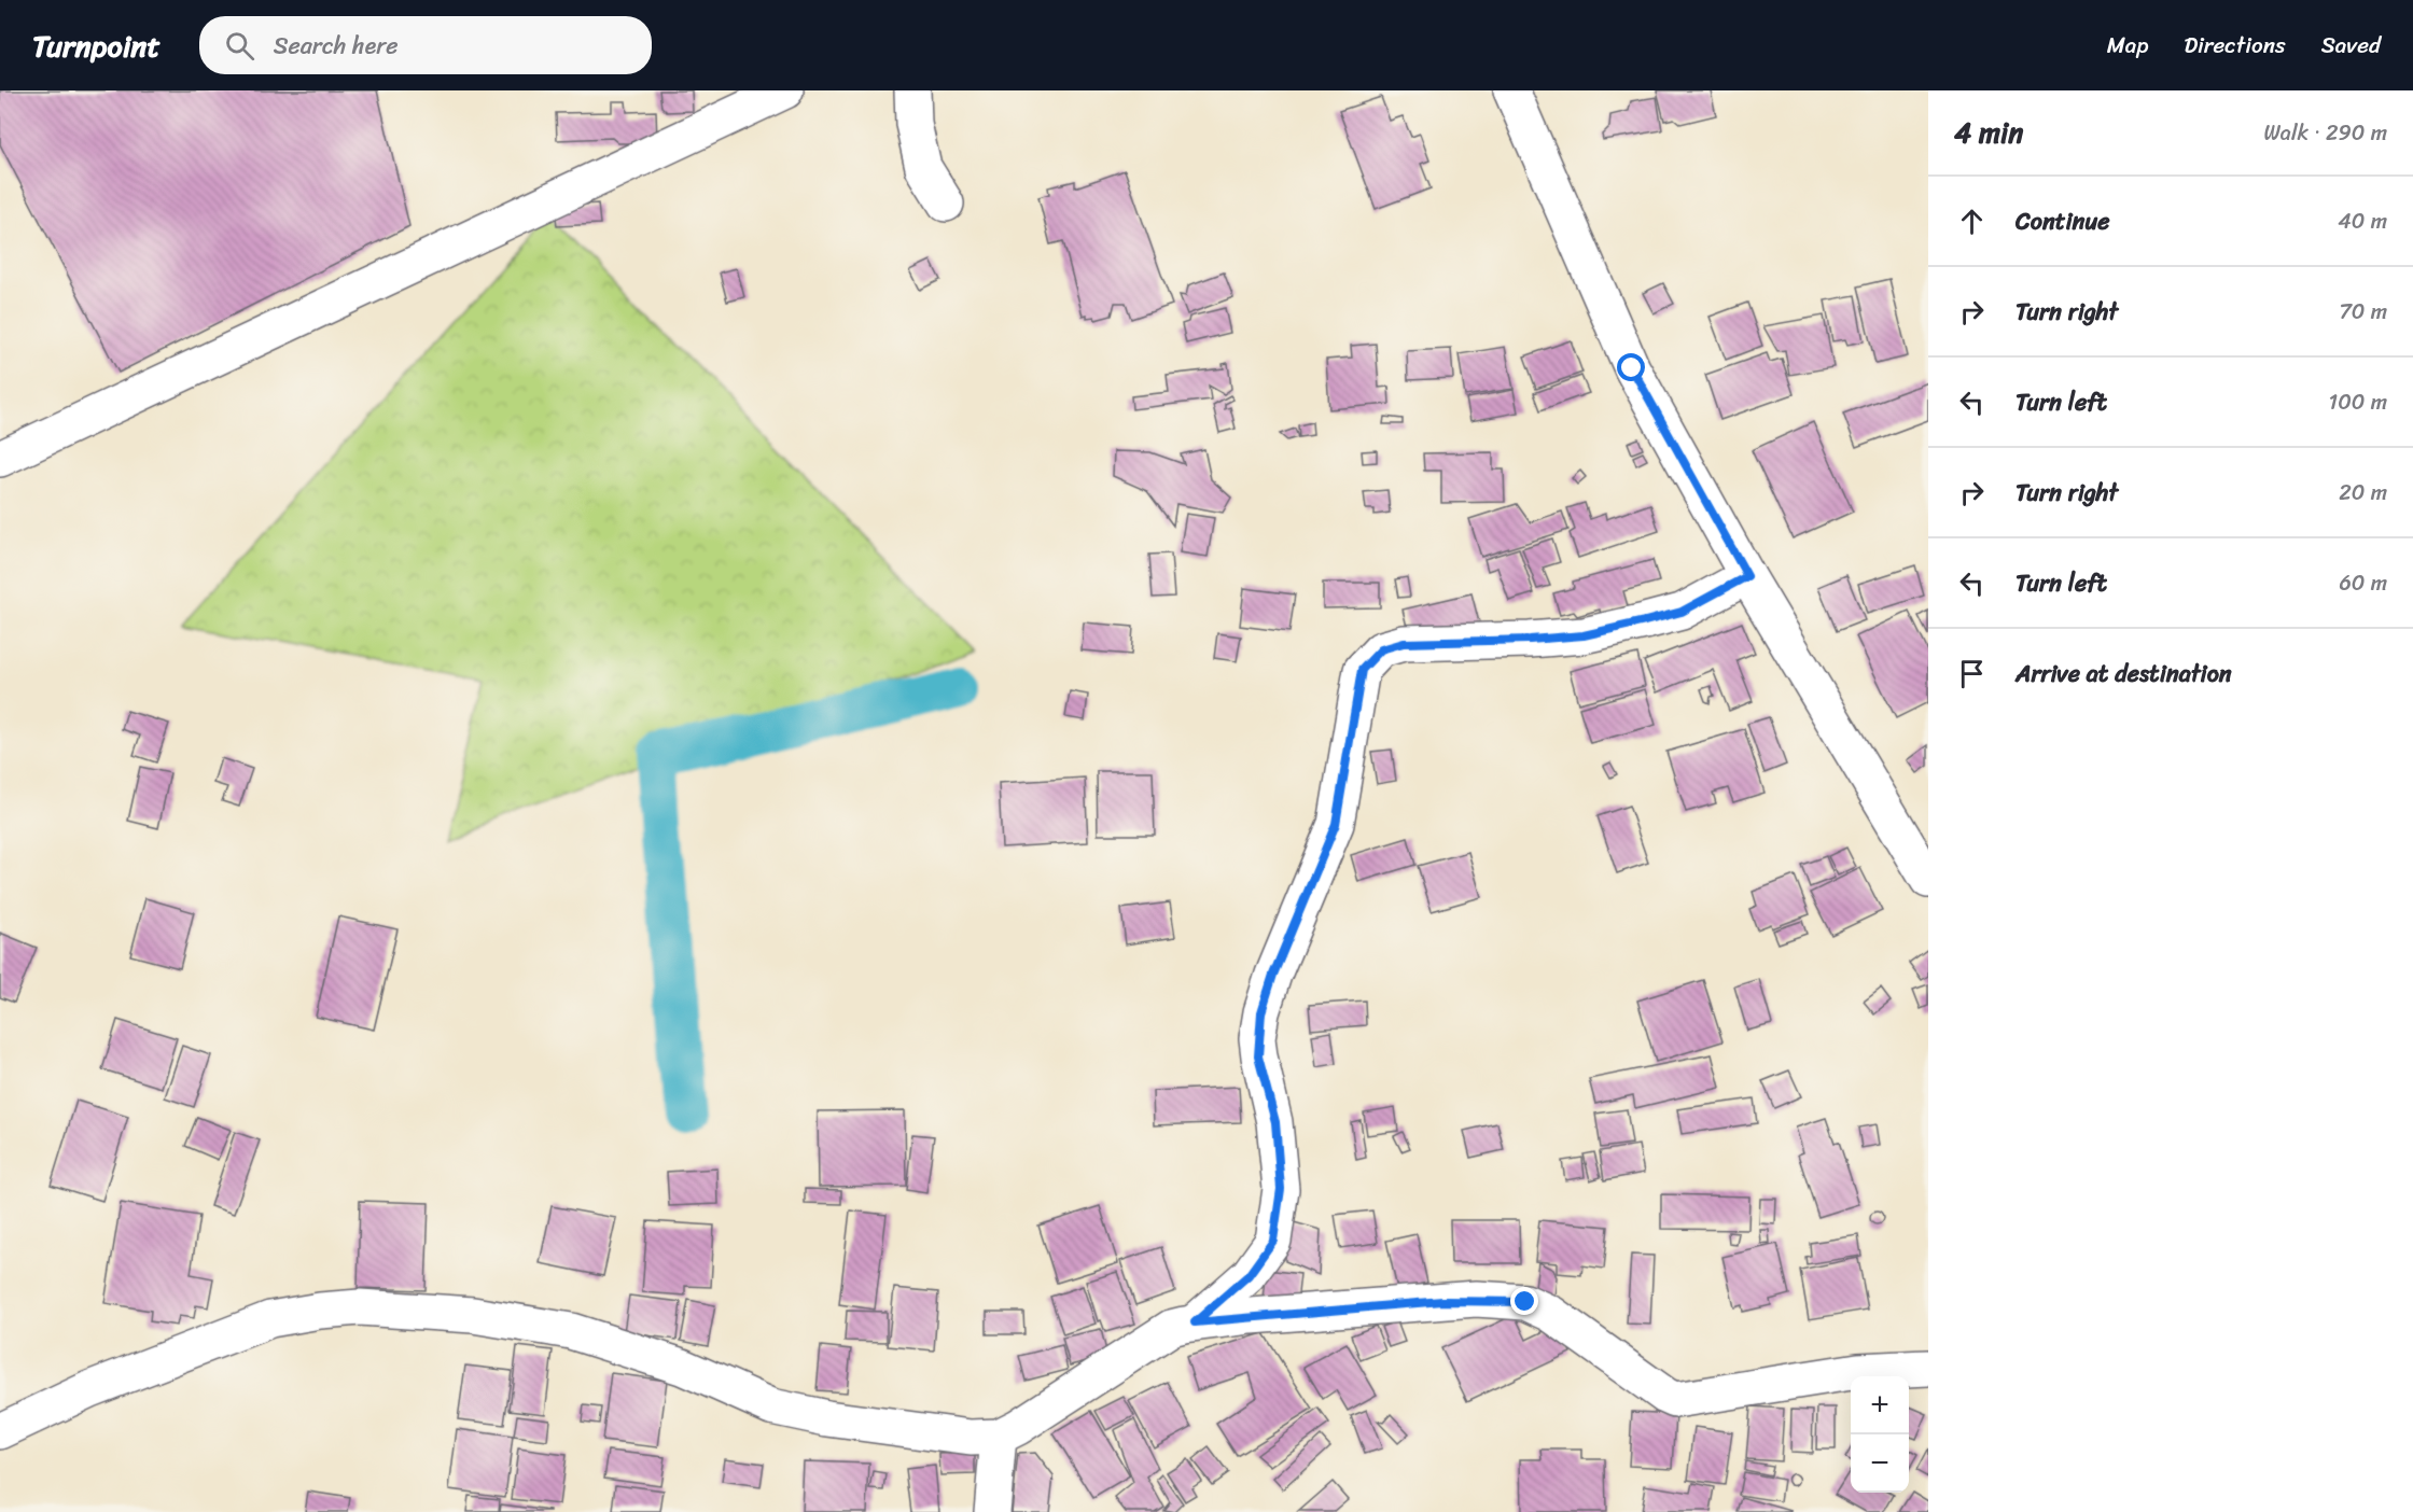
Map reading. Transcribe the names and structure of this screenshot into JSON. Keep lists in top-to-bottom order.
{
  "page": {
    "header": "Turnpoint",
    "search": "Search here",
    "nav": ["Map", "Directions", "Saved"],
    "heading": ["4 min", "Walk · 290 m"],
    "list": [
      ["Continue", "40 m"],
      ["Turn right", "70 m"],
      ["Turn left", "100 m"],
      ["Turn right", "20 m"],
      ["Turn left", "60 m"],
      "Arrive at destination"
    ],
    "map_buttons": ["+", "−"]
  }
}
